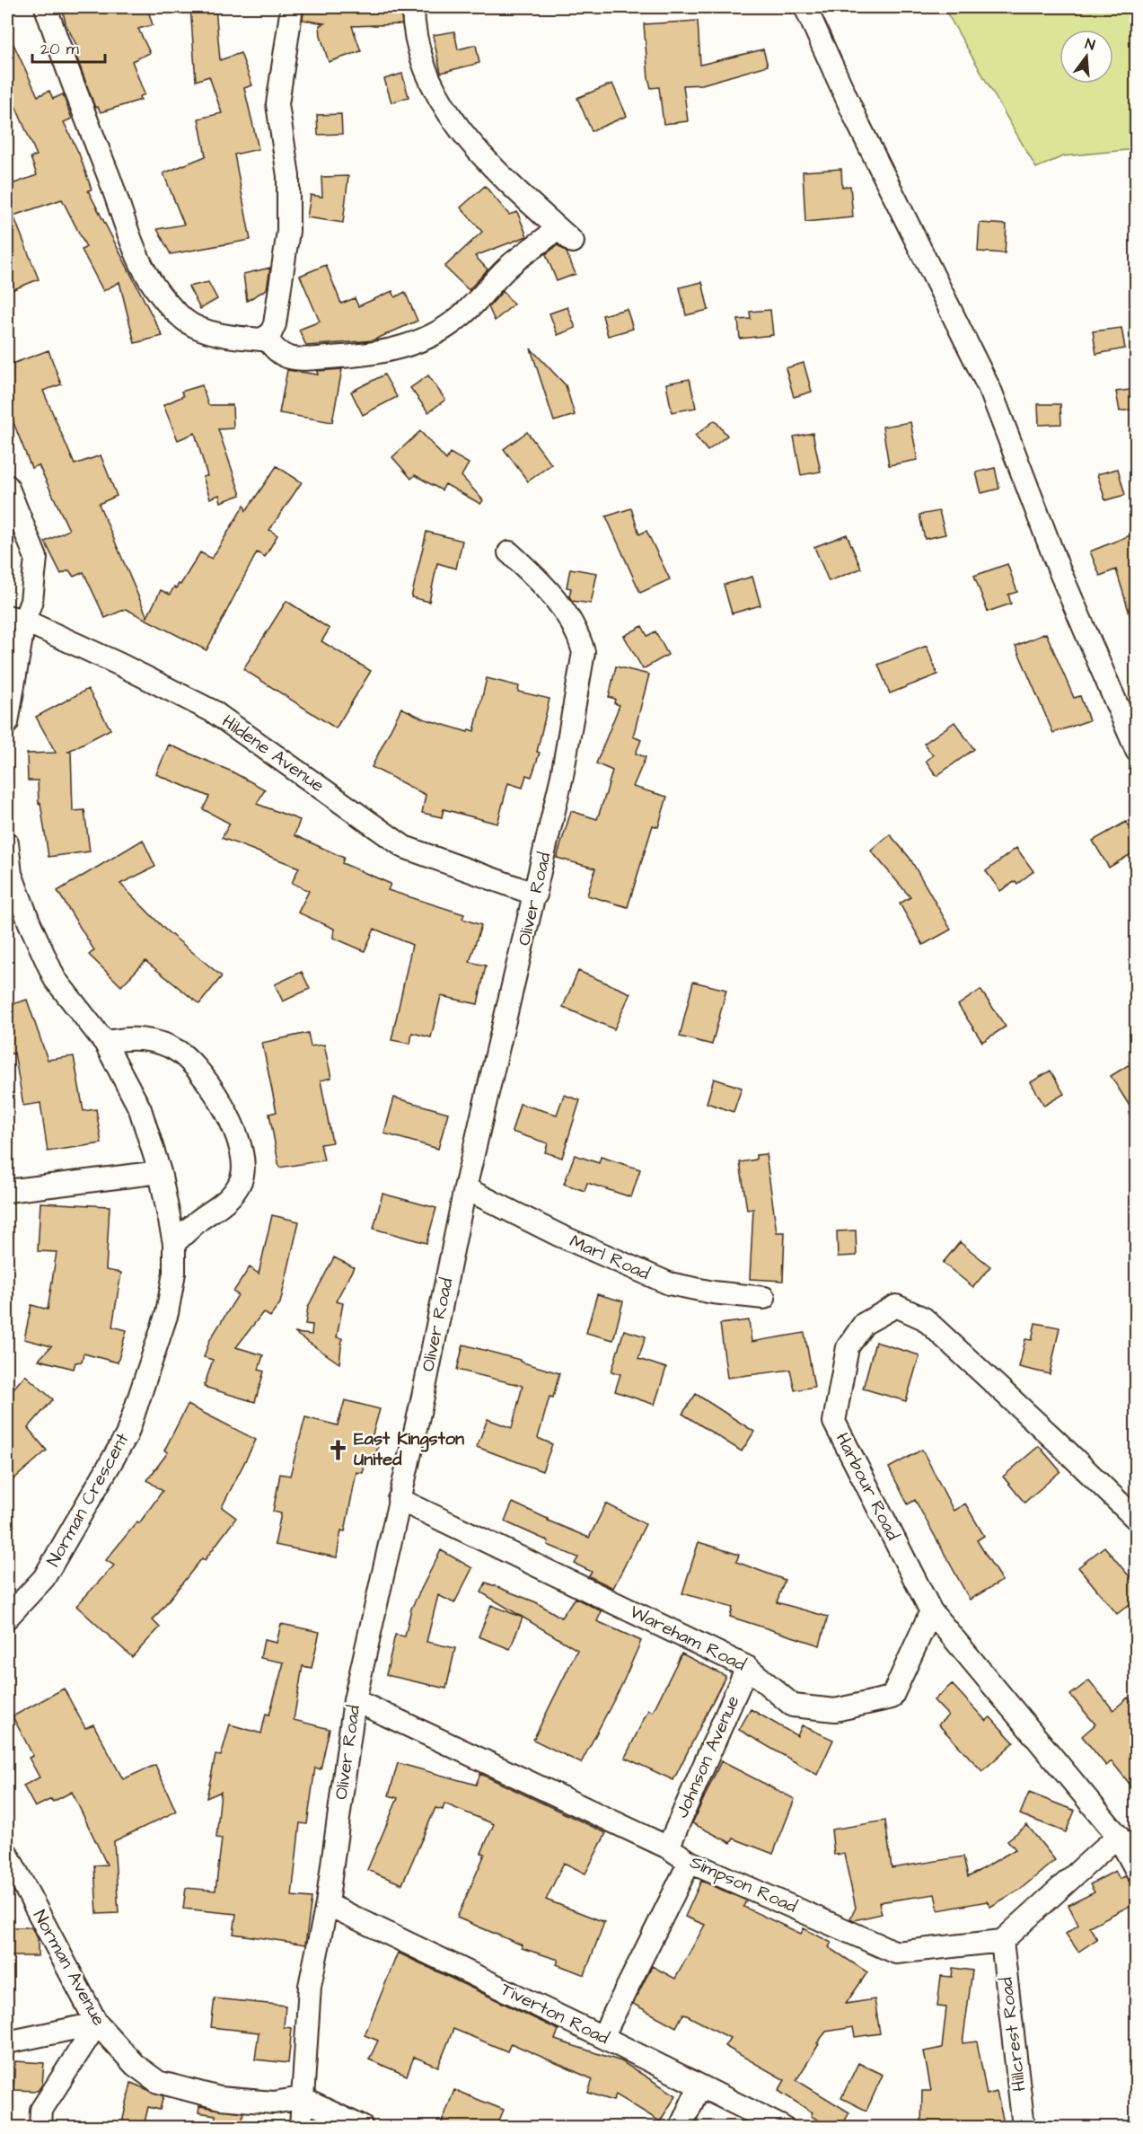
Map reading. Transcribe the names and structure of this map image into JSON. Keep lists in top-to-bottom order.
{
  "streets": {
    "street": [
      "Hildene Avenue",
      "Oliver Road",
      "Marl Road",
      "Harbour Road",
      "Norman Crescent",
      "Wareham Road",
      "Johnson Avenue",
      "Simpson Road",
      "Norman Avenue",
      "Tiverton Road",
      "Hillcrest Road"
    ]
  },
  "crossings": [
    ["Hildene Avenue", "Oliver Road"],
    ["Oliver Road", "Marl Road"],
    ["Oliver Road", "Wareham Road"],
    ["Oliver Road", "Simpson Road"],
    ["Oliver Road", "Norman Avenue"],
    ["Oliver Road", "Tiverton Road"],
    ["Harbour Road", "Wareham Road"],
    ["Wareham Road", "Johnson Avenue"],
    ["Johnson Avenue", "Simpson Road"],
    ["Simpson Road", "Hillcrest Road"]
  ],
  "places": {
    "church": ["East Kingston United"]
  },
  "scale_bar": "20 m",
  "north": "top"
}
